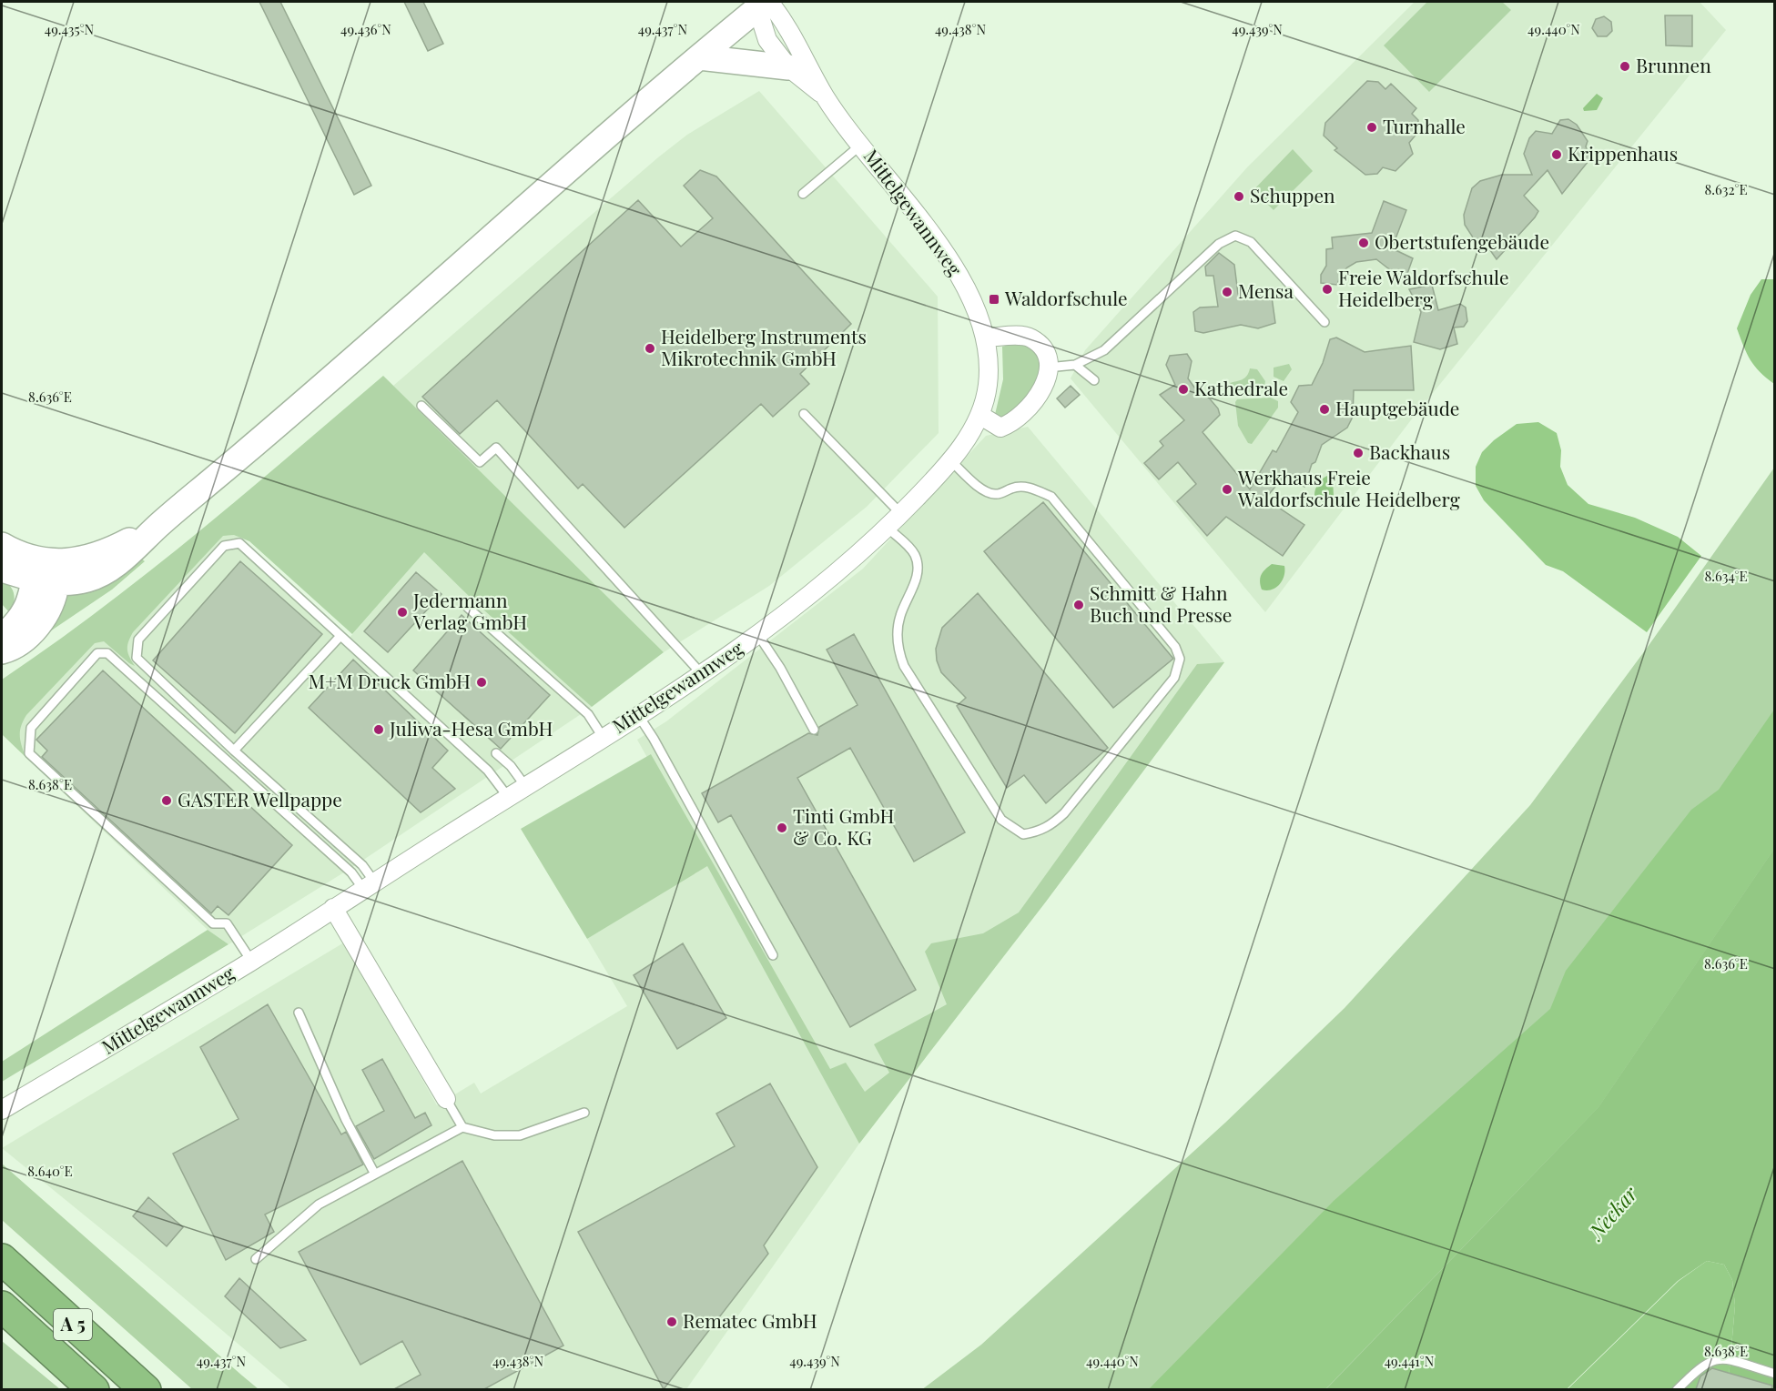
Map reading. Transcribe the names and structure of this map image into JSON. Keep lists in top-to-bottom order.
{
  "streets": {
    "highway": ["A 5"],
    "street": ["Mittelgewannweg"]
  },
  "water": ["Neckar"],
  "places": {
    "other": [
      "Brunnen",
      "Turnhalle",
      "Krippenhaus",
      "Schuppen",
      "Obertstufengebäude",
      "Freie Waldorfschule Heidelberg",
      "Mensa",
      "Heidelberg Instruments Mikrotechnik GmbH",
      "Kathedrale",
      "Hauptgebäude",
      "Backhaus",
      "Werkhaus Freie Waldorfschule Heidelberg",
      "Schmitt & Hahn Buch und Presse",
      "Jedermann Verlag GmbH",
      "M+M Druck GmbH",
      "Juliwa-Hesa GmbH",
      "GASTER Wellpappe",
      "Tinti GmbH & Co. KG",
      "Rematec GmbH"
    ],
    "transit": ["Waldorfschule"]
  },
  "coordinates": [
    "49.435°N",
    "49.436°N",
    "49.437°N",
    "49.438°N",
    "49.439°N",
    "49.440°N",
    "8.632°E",
    "8.636°E",
    "8.634°E",
    "8.638°E",
    "8.640°E",
    "49.441°N"
  ]
}
